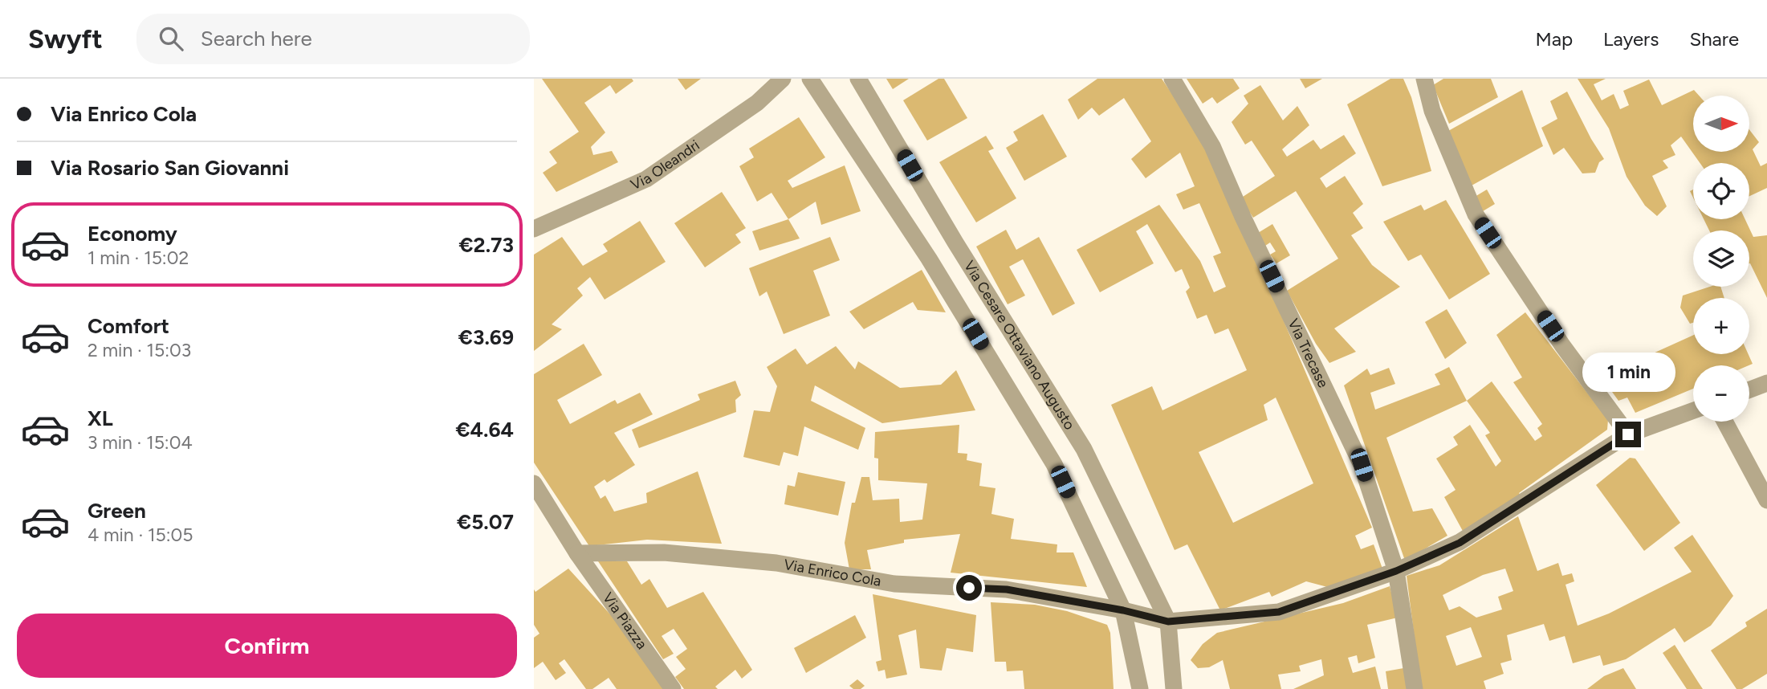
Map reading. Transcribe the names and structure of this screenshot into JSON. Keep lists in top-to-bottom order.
{
  "streets": {
    "street": [
      "Via Oleandri",
      "Via Cesare Ottaviano Augusto",
      "Via Trecase",
      "Via Enrico Cola",
      "Via Piazza"
    ]
  },
  "crossings": [
    ["Via Cesare Ottaviano Augusto", "Via Enrico Cola"],
    ["Via Trecase", "Via Enrico Cola"],
    ["Via Enrico Cola", "Via Piazza"]
  ],
  "north": "right",
  "page": {
    "header": "Swyft",
    "search": "Search here",
    "nav": ["Map", "Layers", "Share"],
    "banner": ["Via Enrico Cola", "Via Rosario San Giovanni"],
    "map_buttons": ["+", "−"],
    "list": [
      {
        "name": "Economy",
        "note": "1 min · 15:02",
        "value": "€2.73"
      },
      {
        "name": "Comfort",
        "note": "2 min · 15:03",
        "value": "€3.69"
      },
      {
        "name": "XL",
        "note": "3 min · 15:04",
        "value": "€4.64"
      },
      {
        "name": "Green",
        "note": "4 min · 15:05",
        "value": "€5.07"
      }
    ],
    "bubble": "1 min",
    "buttons": "Confirm"
  }
}
